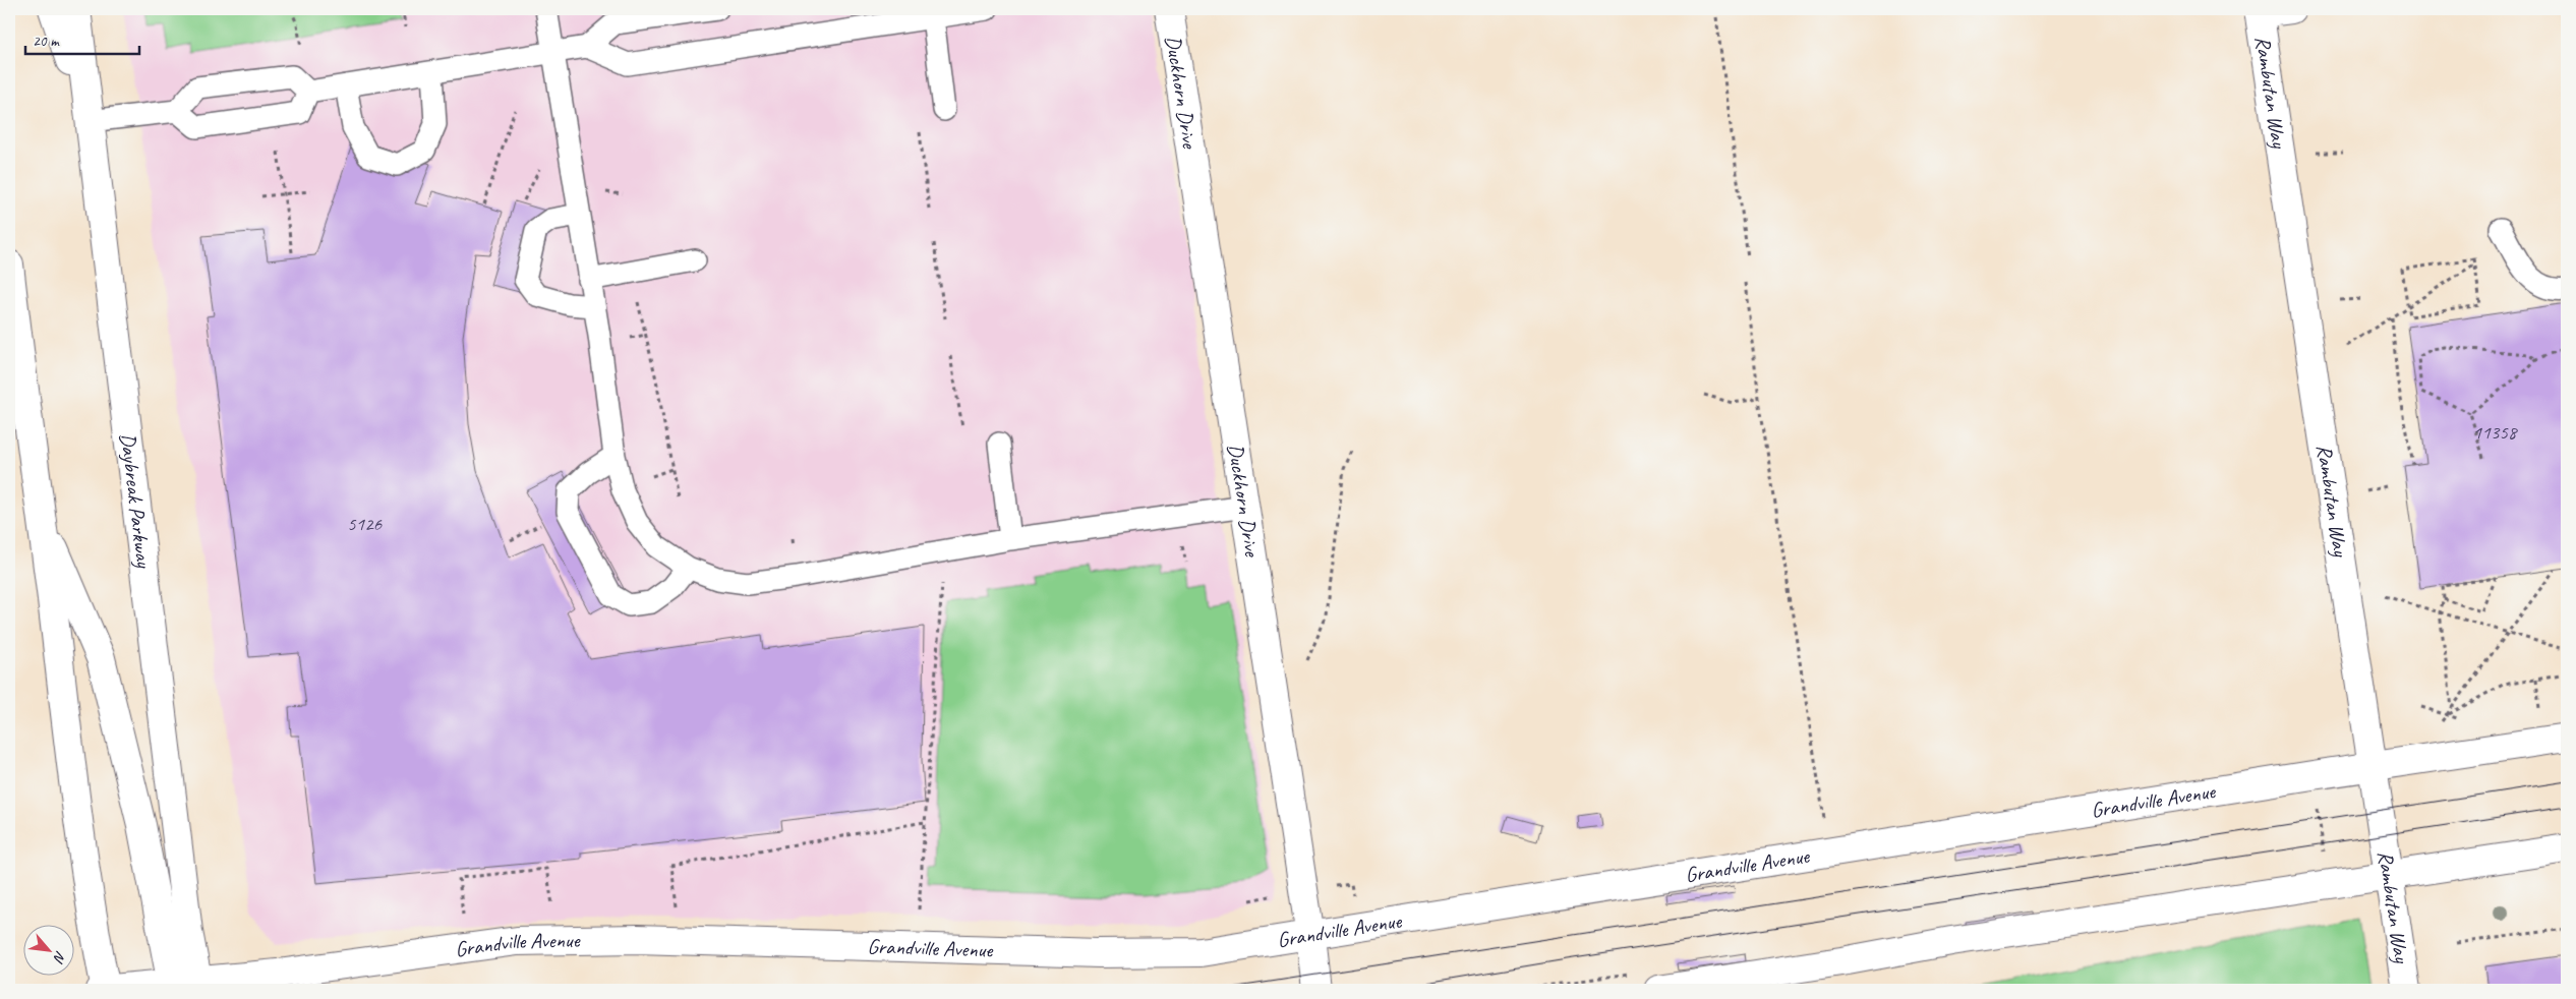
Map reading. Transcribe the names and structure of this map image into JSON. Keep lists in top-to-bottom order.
{
  "streets": {
    "street": [
      "Duckhorn Drive",
      "Rambutan Way",
      "Daybreak Parkway",
      "Grandville Avenue"
    ]
  },
  "crossings": [
    ["Duckhorn Drive", "Grandville Avenue"],
    ["Rambutan Way", "Grandville Avenue"],
    ["Daybreak Parkway", "Grandville Avenue"]
  ],
  "house_numbers": ["11358", "5126"],
  "scale_bar": "20 m",
  "north": "bottom right"
}
